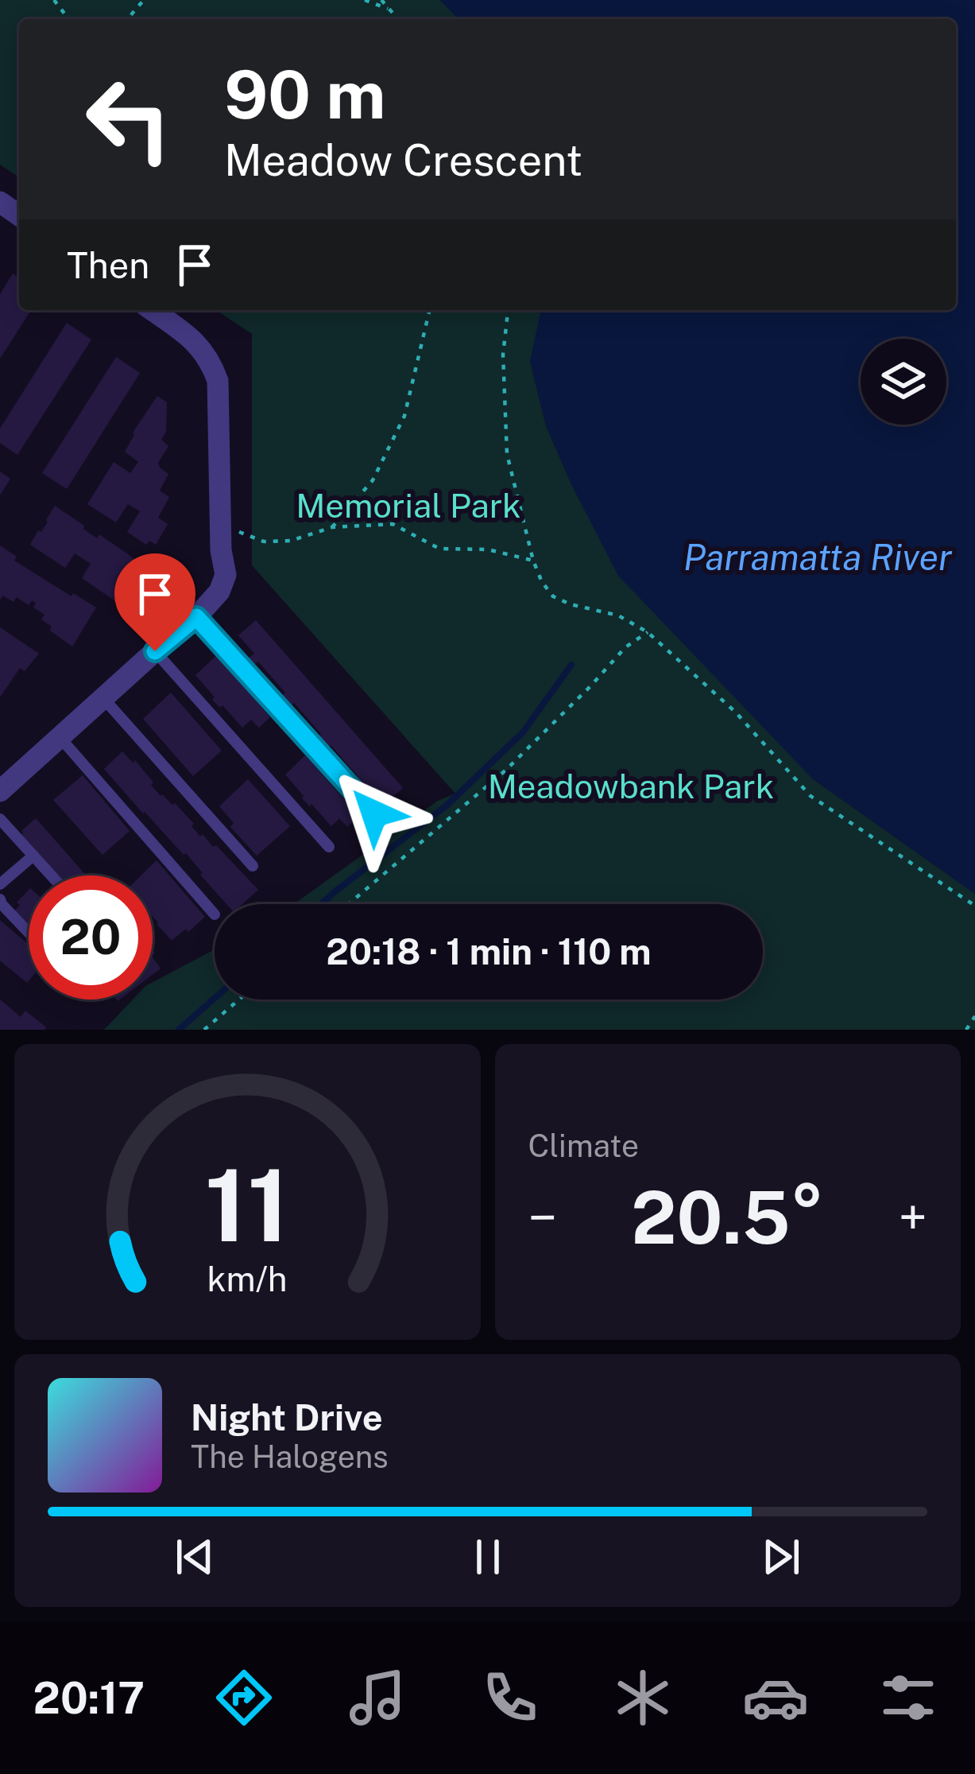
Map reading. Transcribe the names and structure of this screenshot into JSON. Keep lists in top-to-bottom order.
{
  "water": ["Parramatta River"],
  "parks": ["Memorial Park", "Meadowbank Park"],
  "page": {
    "turn": ["90 m", "Meadow Crescent"],
    "then": "Then",
    "limit": "20",
    "trip": "20:18 · 1 min · 110 m",
    "tile": "Climate",
    "heat": ["−", "20.5°", "+"],
    "song": ["Night Drive", "The Halogens"],
    "tabs": "20:17",
    "gauge": ["11", "km/h"]
  }
}
